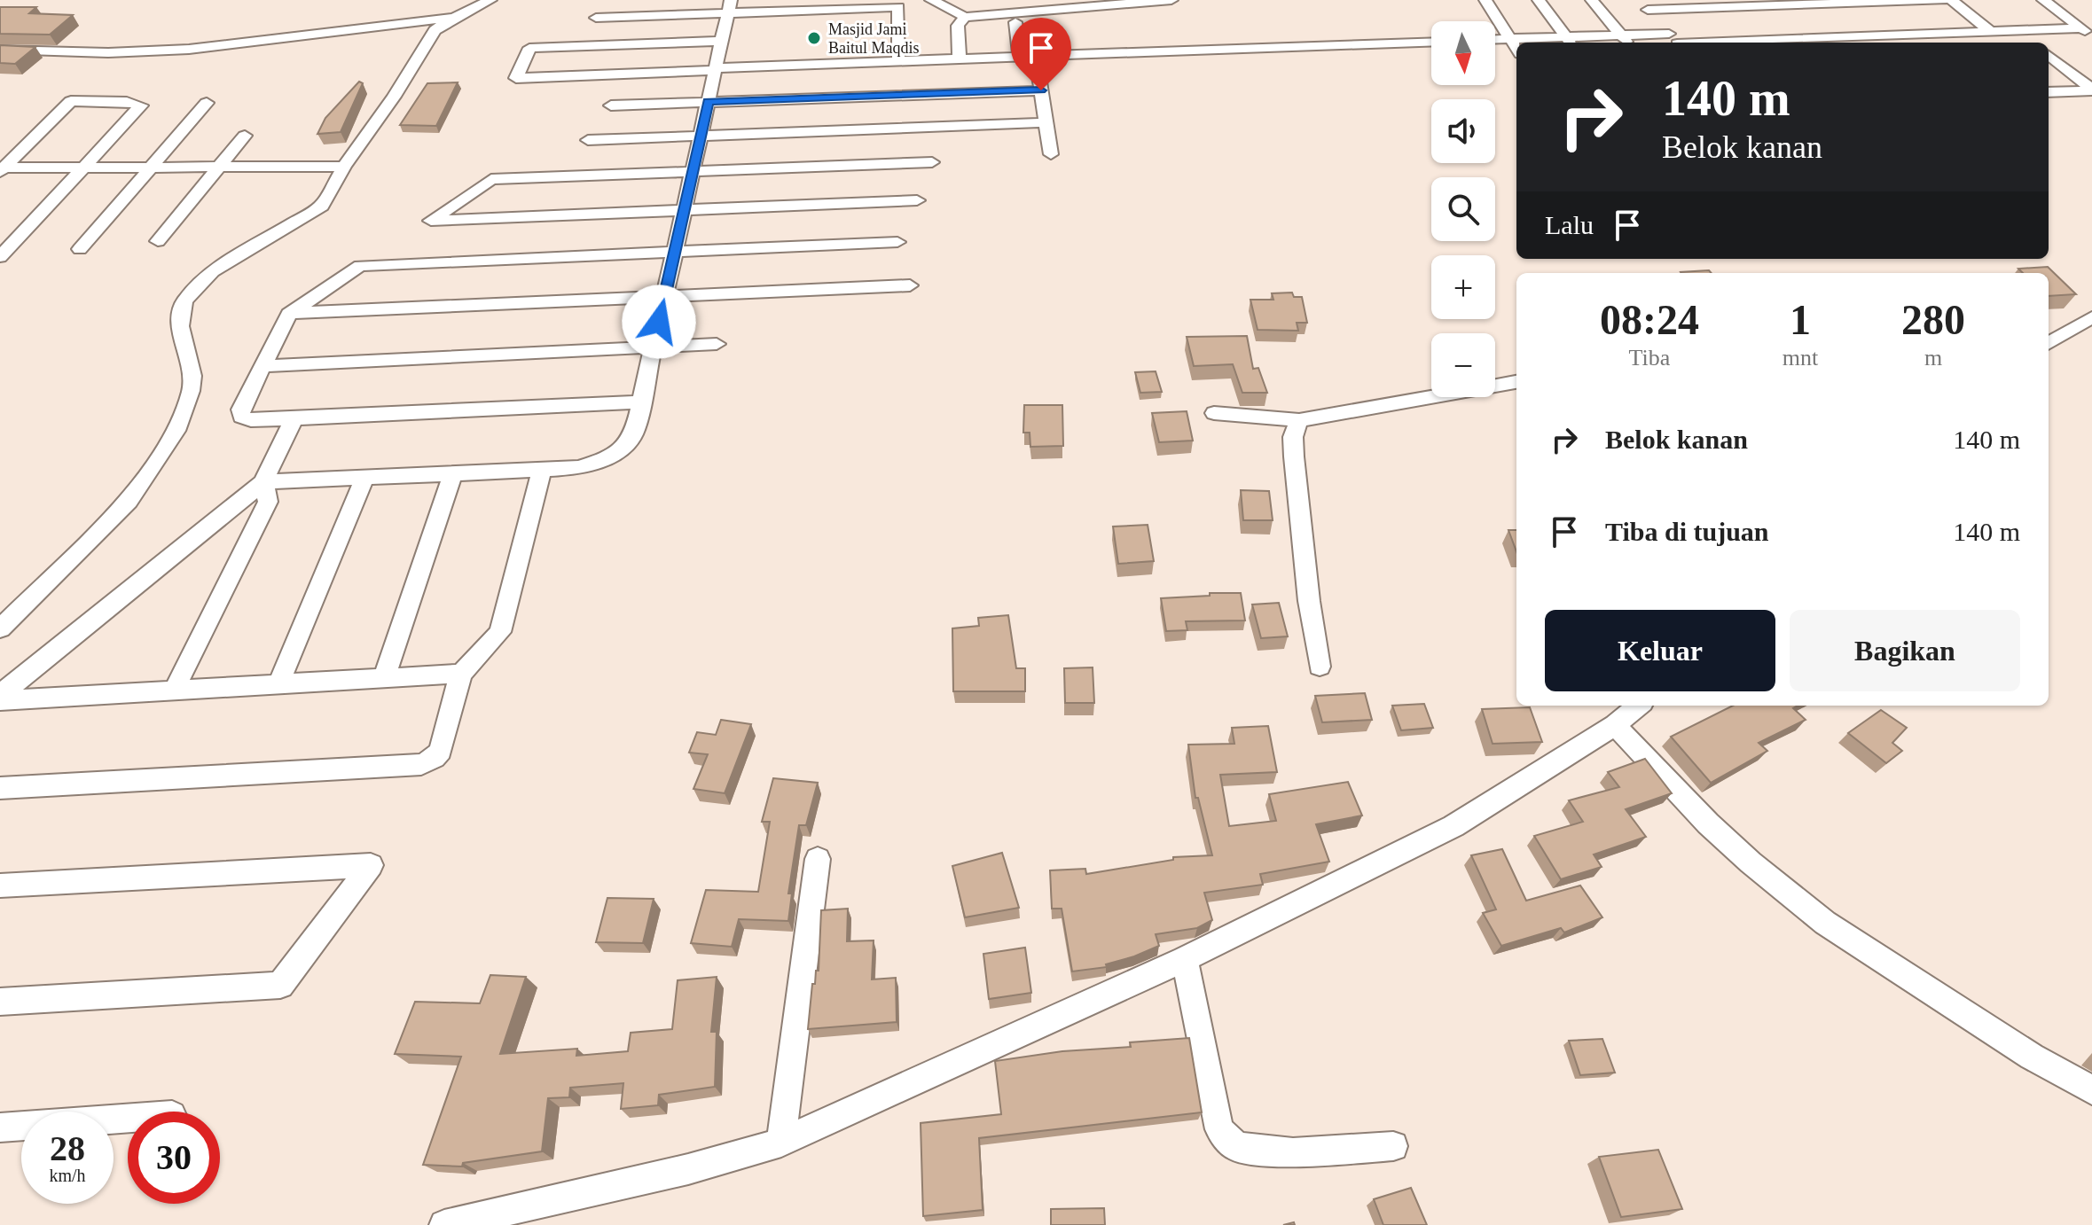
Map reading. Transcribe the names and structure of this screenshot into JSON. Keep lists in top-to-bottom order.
{
  "places": ["Masjid Jami Baitul Maqdis"],
  "north": "bottom",
  "page": {
    "map_buttons": ["+", "−"],
    "turn": ["140 m", "Belok kanan"],
    "then": "Lalu",
    "eta": [
      "08:24",
      "Tiba",
      "1",
      "mnt",
      "280",
      "m"
    ],
    "list": [
      {
        "name": "Belok kanan",
        "value": "140 m"
      },
      {
        "name": "Tiba di tujuan",
        "value": "140 m"
      }
    ],
    "buttons": ["Keluar", "Bagikan"],
    "speed": "28 km/h",
    "limit": "30"
  }
}
